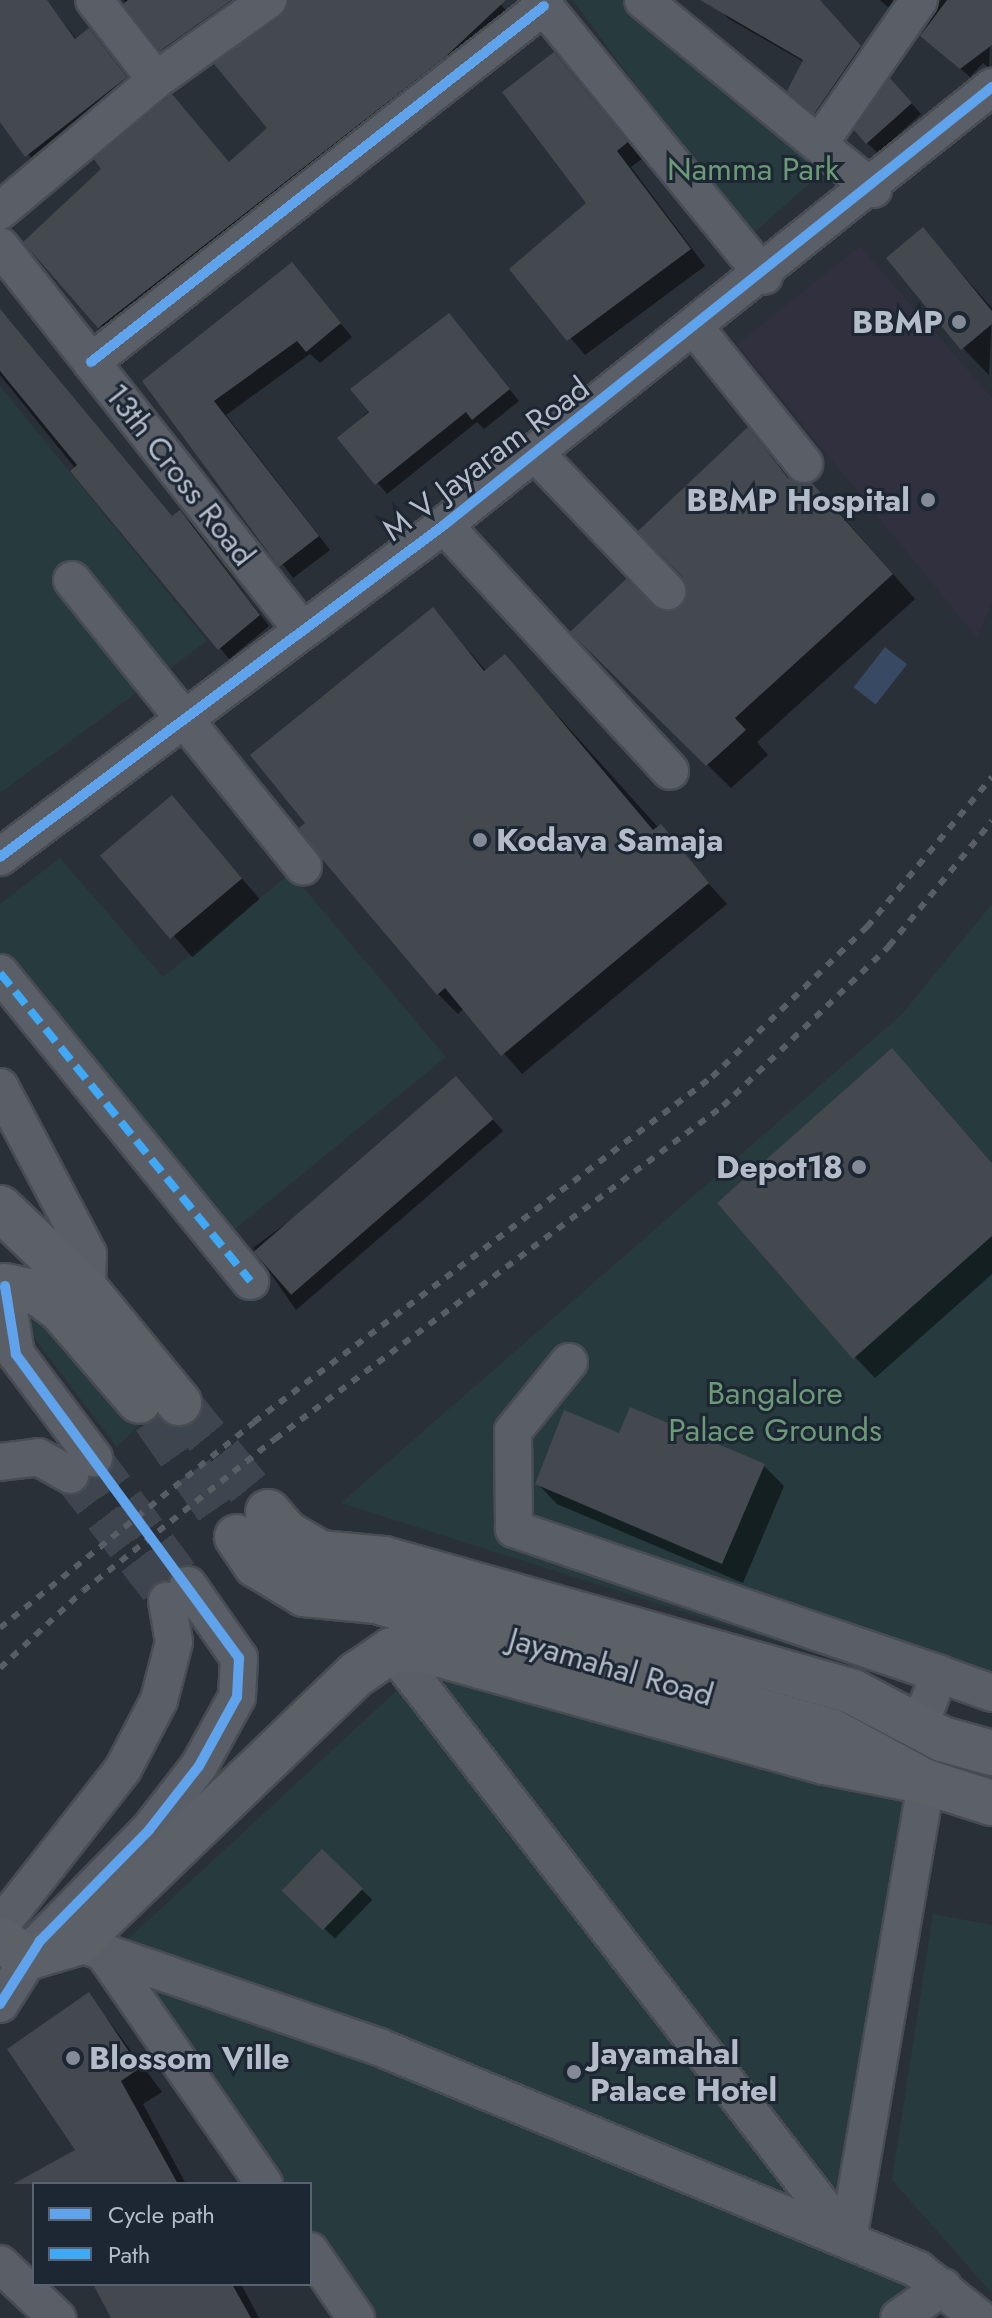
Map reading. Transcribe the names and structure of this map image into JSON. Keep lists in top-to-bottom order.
{
  "streets": {
    "main road": ["Jayamahal Road"],
    "street": ["M V Jayaram Road", "13th Cross Road"]
  },
  "crossings": [
    ["M V Jayaram Road", "13th Cross Road"]
  ],
  "parks": ["Namma Park", "Bangalore Palace Grounds"],
  "places": [
    "BBMP",
    "BBMP Hospital",
    "Kodava Samaja",
    "Depot18",
    "Blossom Ville",
    "Jayamahal Palace Hotel"
  ],
  "legend": ["Cycle path", "Path"]
}
